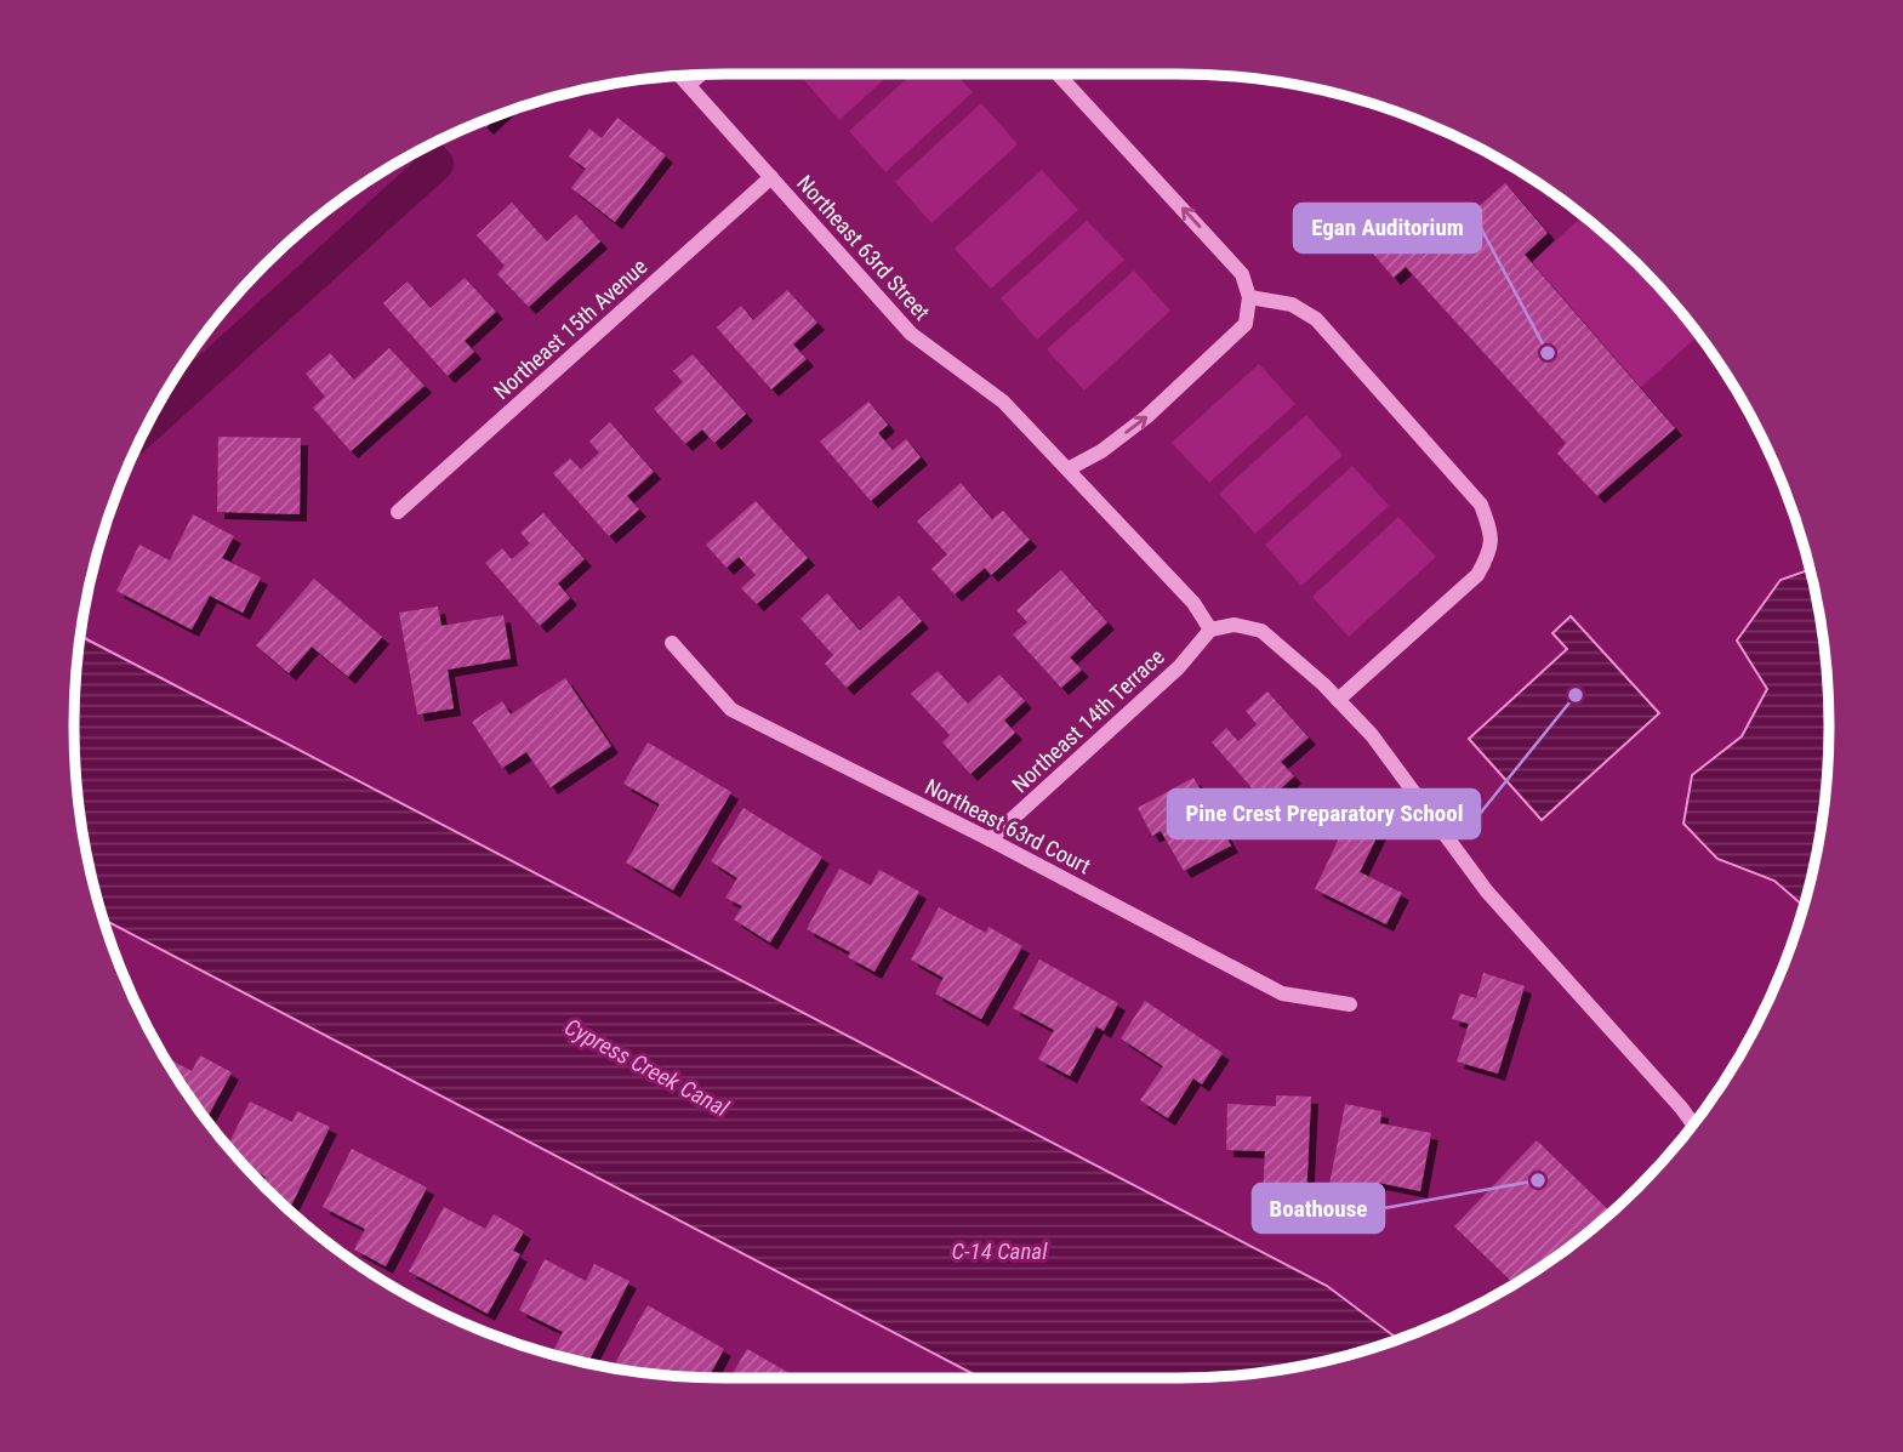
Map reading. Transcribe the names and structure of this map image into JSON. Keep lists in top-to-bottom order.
{
  "streets": {
    "street": [
      "Northeast 63rd Street",
      "Northeast 15th Avenue",
      "Northeast 14th Terrace",
      "Northeast 63rd Court"
    ]
  },
  "crossings": [
    ["Northeast 63rd Street", "Northeast 15th Avenue"],
    ["Northeast 63rd Street", "Northeast 14th Terrace"],
    ["Northeast 14th Terrace", "Northeast 63rd Court"]
  ],
  "water": ["Cypress Creek Canal", "C-14 Canal"],
  "places": ["Egan Auditorium", "Pine Crest Preparatory School", "Boathouse"]
}
